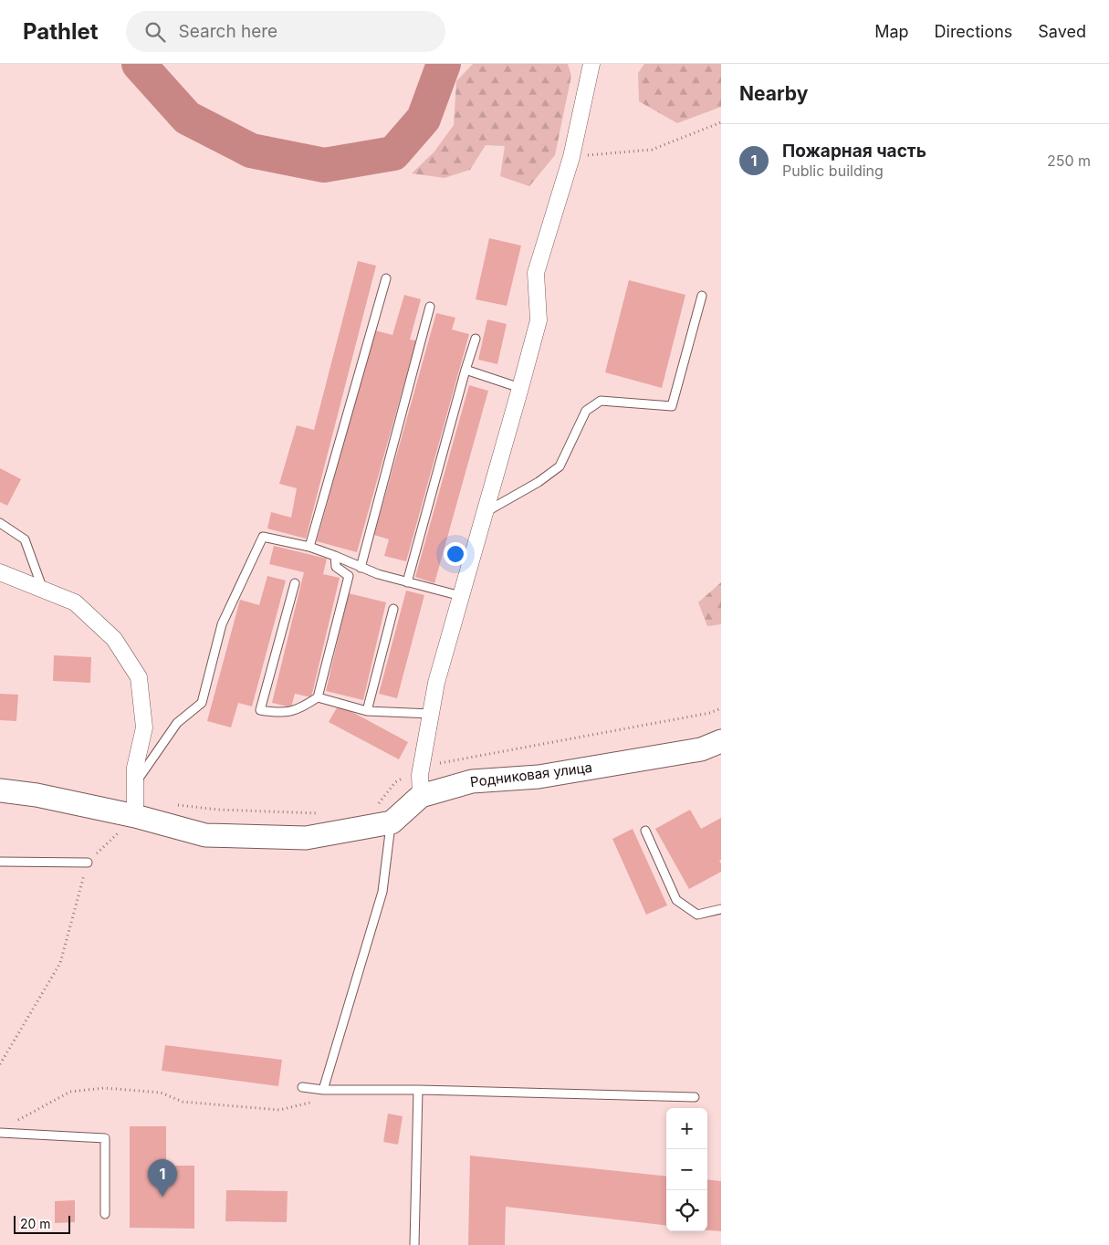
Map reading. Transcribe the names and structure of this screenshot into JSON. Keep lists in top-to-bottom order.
{
  "streets": {
    "street": ["Родниковая улица"]
  },
  "scale_bar": "20 m",
  "page": {
    "header": "Pathlet",
    "search": "Search here",
    "nav": ["Map", "Directions", "Saved"],
    "heading": "Nearby",
    "list": [
      {
        "mark": "1",
        "name": "Пожарная часть",
        "note": "Public building",
        "value": "250 m"
      }
    ],
    "map_buttons": ["+", "−"],
    "pins": "1",
    "scale": "20 m"
  }
}
